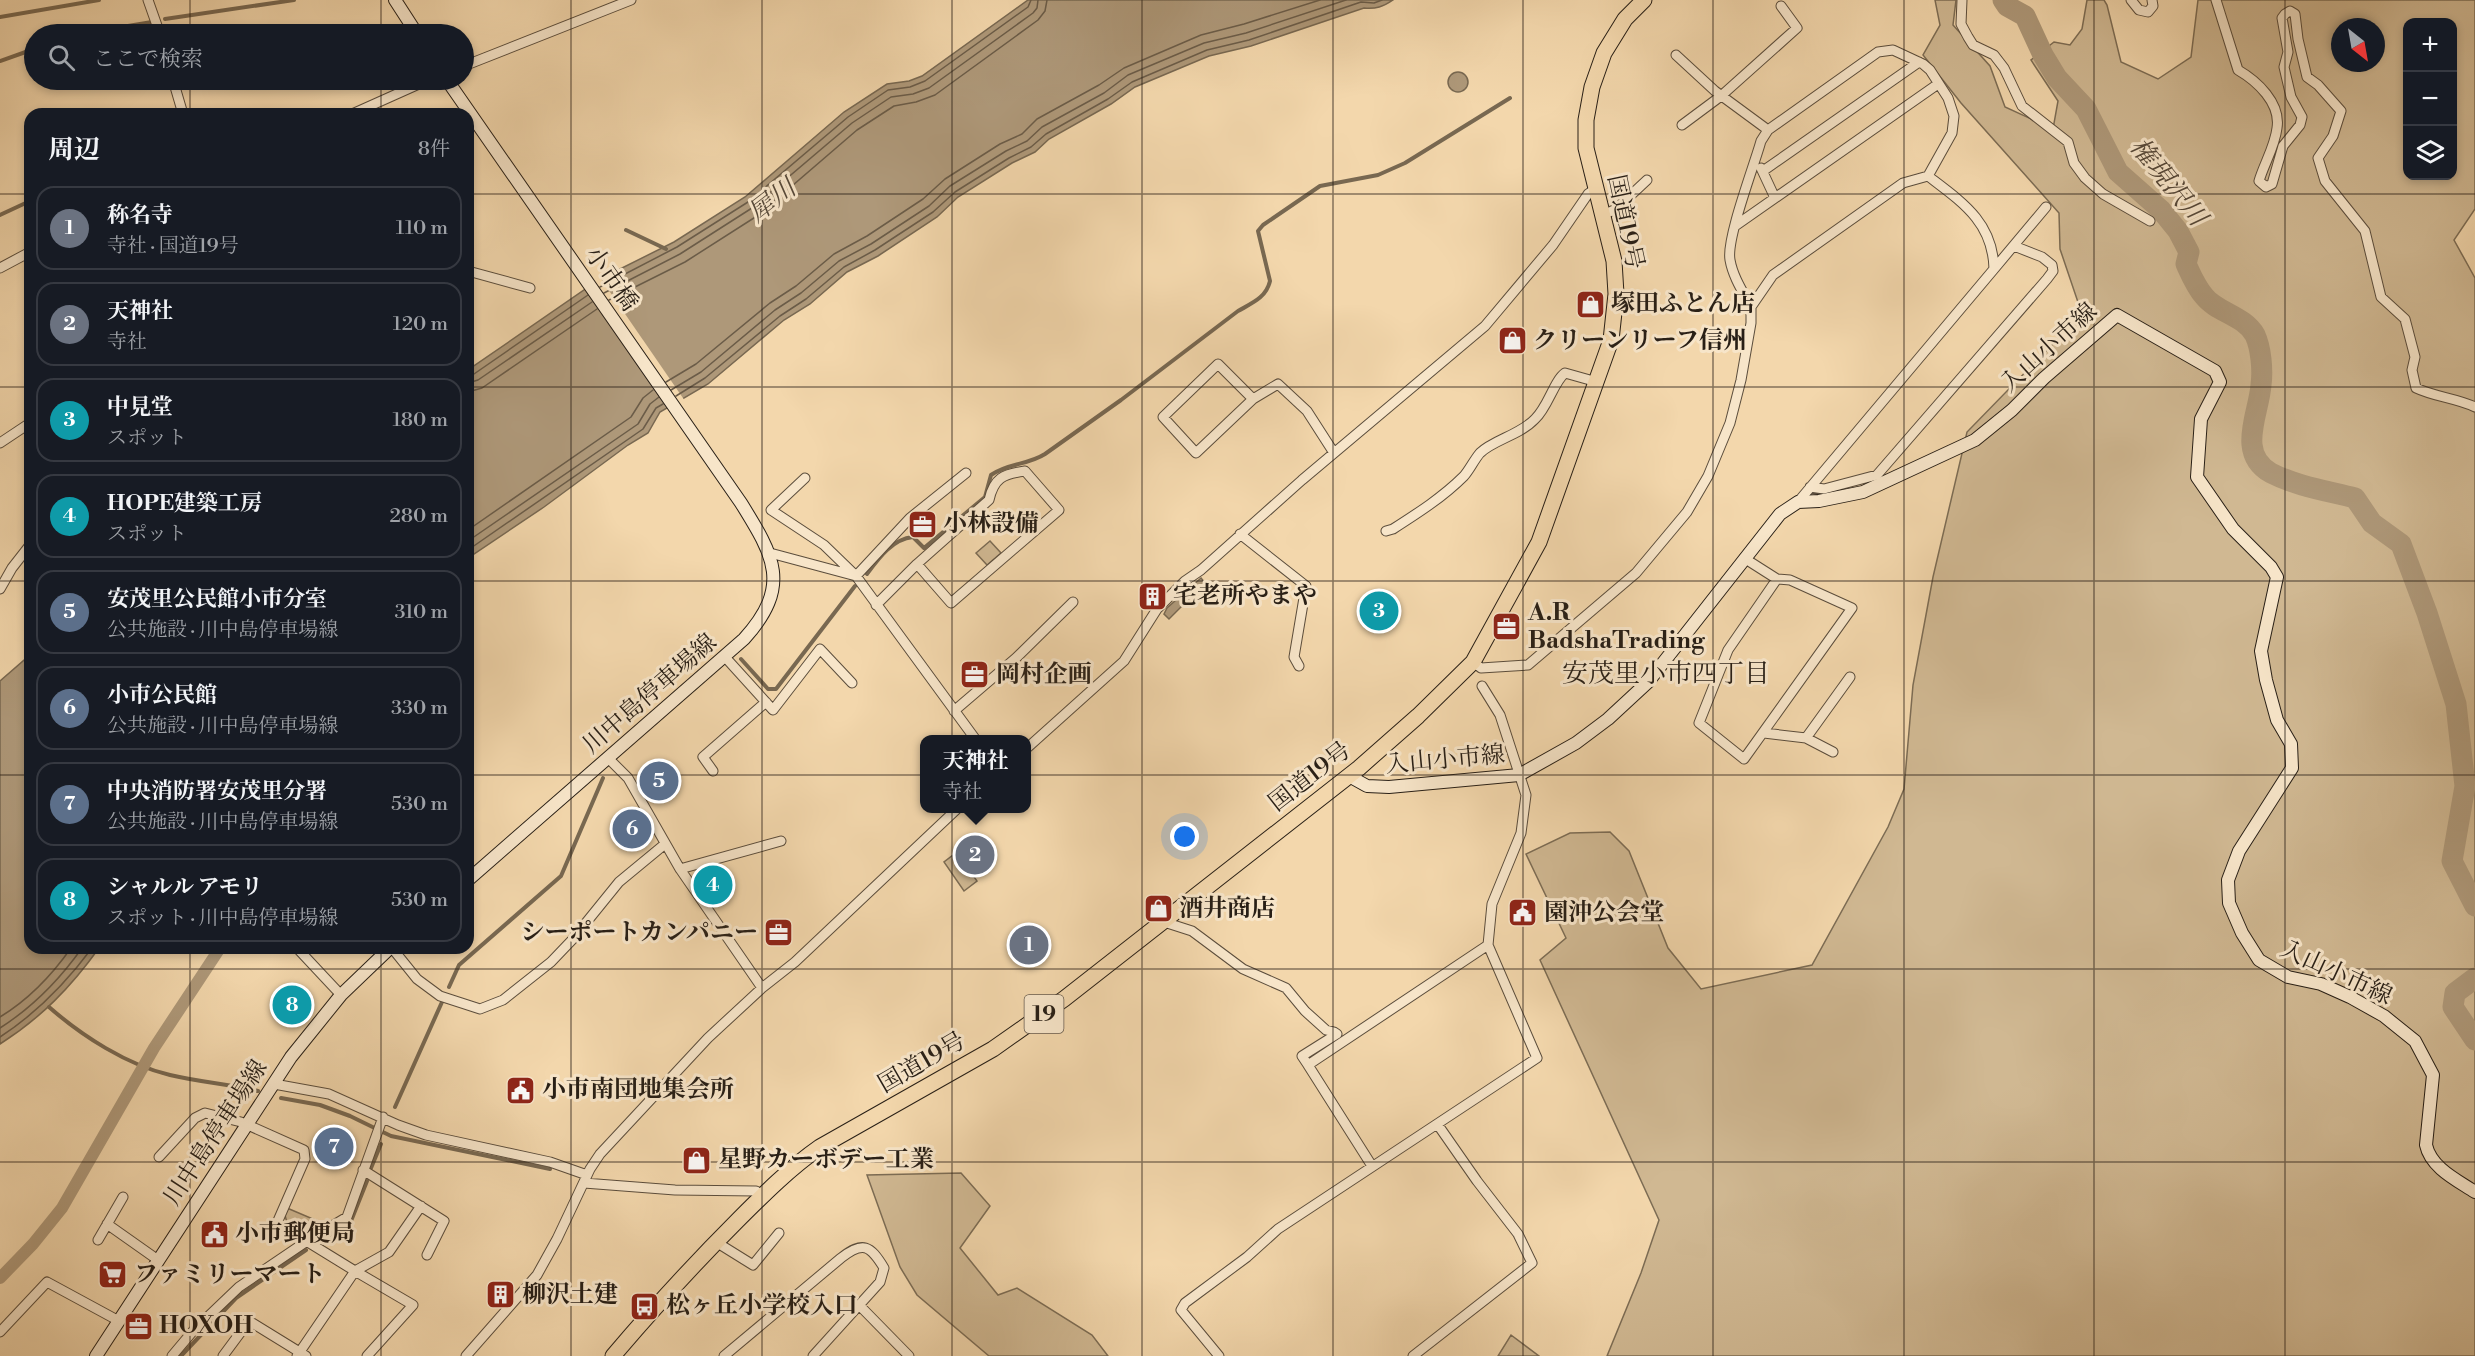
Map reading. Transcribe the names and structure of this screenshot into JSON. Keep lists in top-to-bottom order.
{
  "streets": {
    "highway": ["国道19号", "19"],
    "main road": ["小市橋", "入山小市線", "川中島停車場線"]
  },
  "crossings": [
    ["国道19号", "入山小市線"],
    ["小市橋", "川中島停車場線"]
  ],
  "districts": ["安茂里小市四丁目"],
  "water": ["権現沢川", "犀川"],
  "places": {
    "shop": [
      "塚田ふとん店",
      "クリーンリーフ信州",
      "酒井商店",
      "星野カーボデー工業"
    ],
    "office": [
      "小林設備",
      "A.R BadshaTrading",
      "岡村企画",
      "シーポートカンパニー",
      "HOXOH"
    ],
    "building": ["宅老所やまや", "柳沢土建"],
    "public building": ["園沖公会堂", "小市南団地集会所", "小市郵便局"],
    "supermarket": ["ファミリーマート"],
    "bus stop": ["松ヶ丘小学校入口"]
  },
  "north": "bottom right",
  "page": {
    "map_buttons": ["+", "−"],
    "search": "ここで検索",
    "heading": ["周辺", "8件"],
    "list": [
      {
        "mark": "1",
        "name": "称名寺",
        "note": "寺社 · 国道19号",
        "value": "110 m"
      },
      {
        "mark": "2",
        "name": "天神社",
        "note": "寺社",
        "value": "120 m"
      },
      {
        "mark": "3",
        "name": "中見堂",
        "note": "スポット",
        "value": "180 m"
      },
      {
        "mark": "4",
        "name": "HOPE建築工房",
        "note": "スポット",
        "value": "280 m"
      },
      {
        "mark": "5",
        "name": "安茂里公民館小市分室",
        "note": "公共施設 · 川中島停車場線",
        "value": "310 m"
      },
      {
        "mark": "6",
        "name": "小市公民館",
        "note": "公共施設 · 川中島停車場線",
        "value": "330 m"
      },
      {
        "mark": "7",
        "name": "中央消防署安茂里分署",
        "note": "公共施設 · 川中島停車場線",
        "value": "530 m"
      },
      {
        "mark": "8",
        "name": "シャルル アモリ",
        "note": "スポット · 川中島停車場線",
        "value": "530 m"
      }
    ],
    "pins": [
      "3",
      "5",
      "6",
      "2",
      "4",
      "1",
      "8",
      "7"
    ],
    "popup": ["天神社", "寺社"]
  }
}
